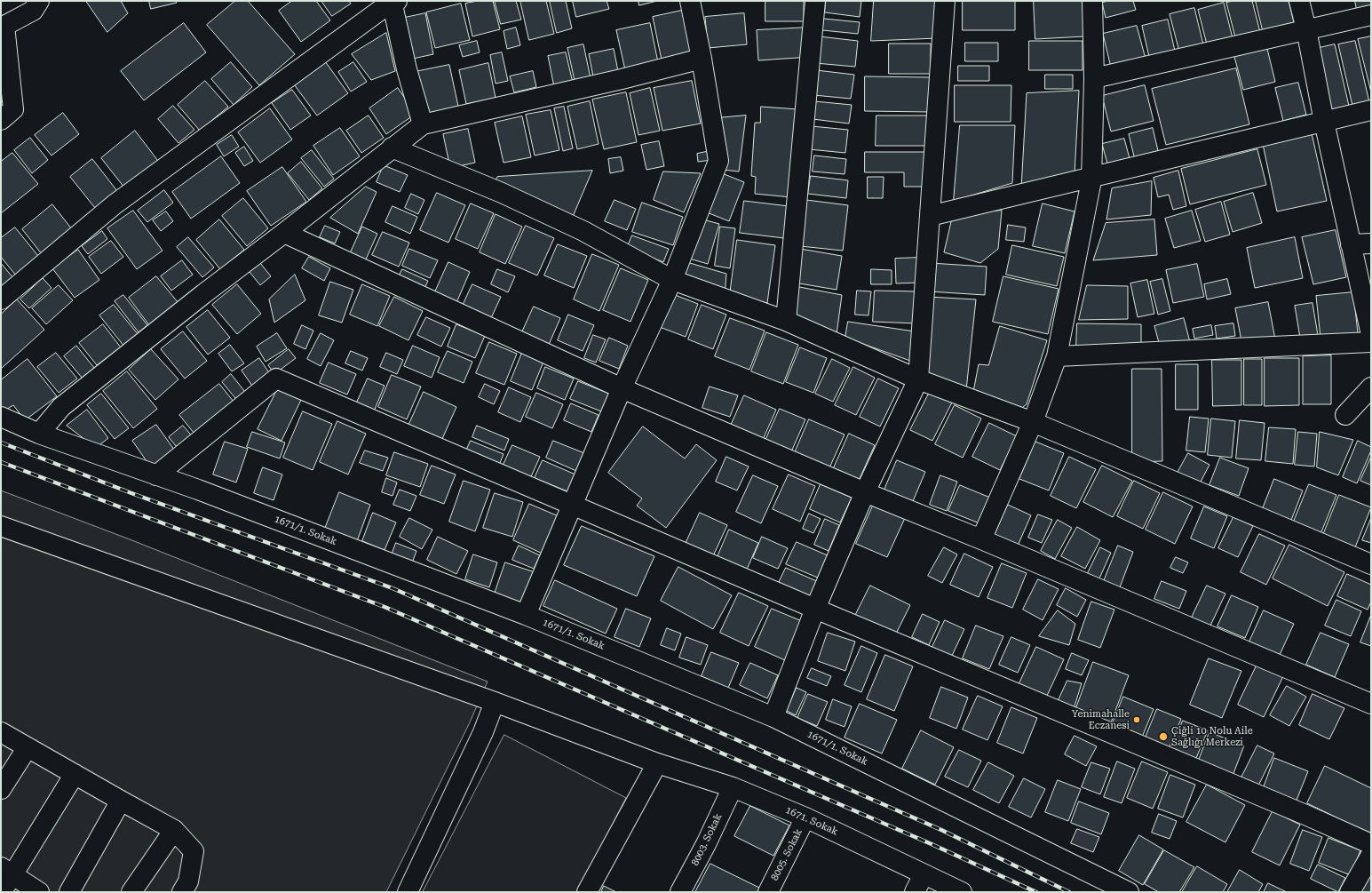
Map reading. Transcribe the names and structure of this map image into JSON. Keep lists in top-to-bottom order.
{
  "streets": {
    "street": [
      "1671/1. Sokak",
      "1671. Sokak",
      "8003. Sokak",
      "8005. Sokak"
    ]
  },
  "crossings": [
    ["1671. Sokak", "8003. Sokak"],
    ["1671. Sokak", "8005. Sokak"]
  ],
  "places": ["Yenimahalle Eczanesi", "Çiğli 10 Nolu Aile Sağlığı Merkezi"]
}
